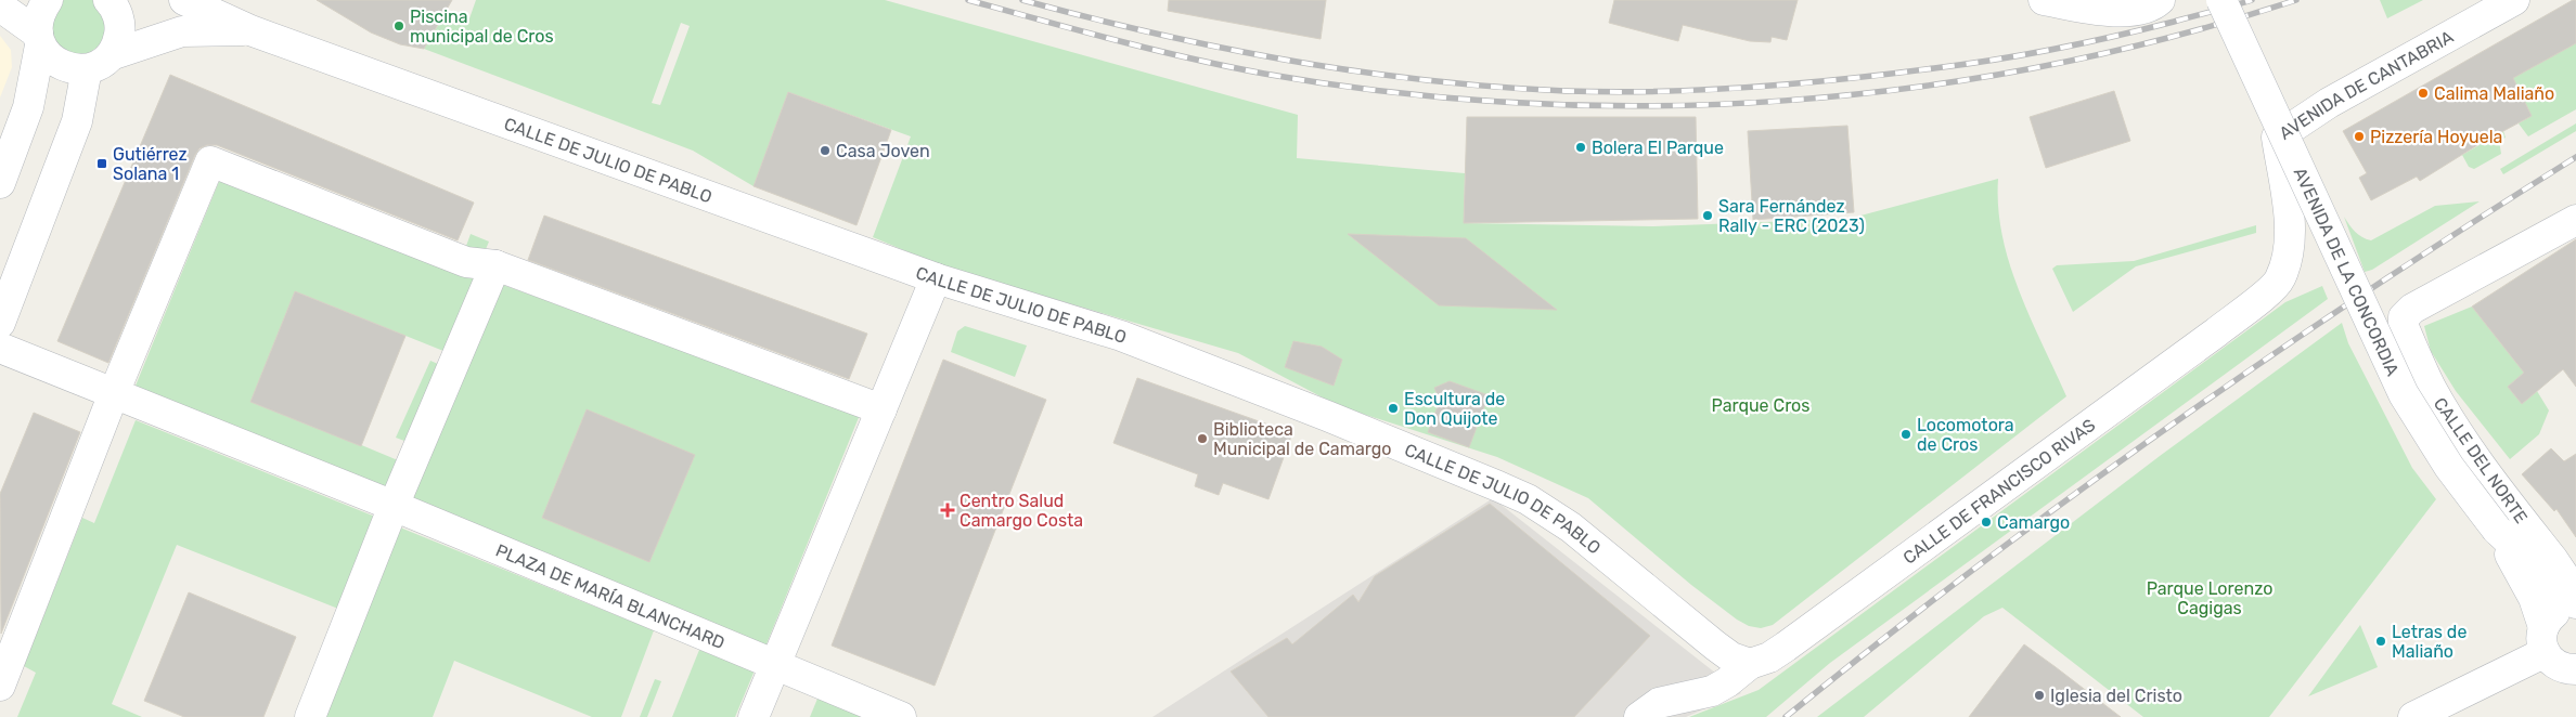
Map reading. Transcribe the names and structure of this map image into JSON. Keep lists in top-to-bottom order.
{
  "streets": {
    "street": [
      "AVENIDA DE CANTABRIA",
      "CALLE DE JULIO DE PABLO",
      "AVENIDA DE LA CONCORDIA",
      "CALLE DEL NORTE",
      "CALLE DE FRANCISCO RIVAS",
      "PLAZA DE MARÍA BLANCHARD"
    ]
  },
  "crossings": [
    ["AVENIDA DE CANTABRIA", "CALLE DE FRANCISCO RIVAS"],
    ["CALLE DE JULIO DE PABLO", "CALLE DE FRANCISCO RIVAS"],
    ["AVENIDA DE LA CONCORDIA", "CALLE DEL NORTE"]
  ],
  "parks": ["Parque Cros", "Parque Lorenzo Cagigas"],
  "places": {
    "other": [
      "Piscina municipal de Cros",
      "Calima Maliaño",
      "Pizzería Hoyuela",
      "Bolera El Parque",
      "Casa Joven",
      "Sara Fernández Rally - ERC (2023)",
      "Escultura de Don Quijote",
      "Locomotora de Cros",
      "Biblioteca Municipal de Camargo",
      "Camargo",
      "Letras de Maliaño",
      "Iglesia del Cristo"
    ],
    "transit": ["Gutiérrez Solana 1"],
    "health": ["Centro Salud Camargo Costa"]
  }
}
